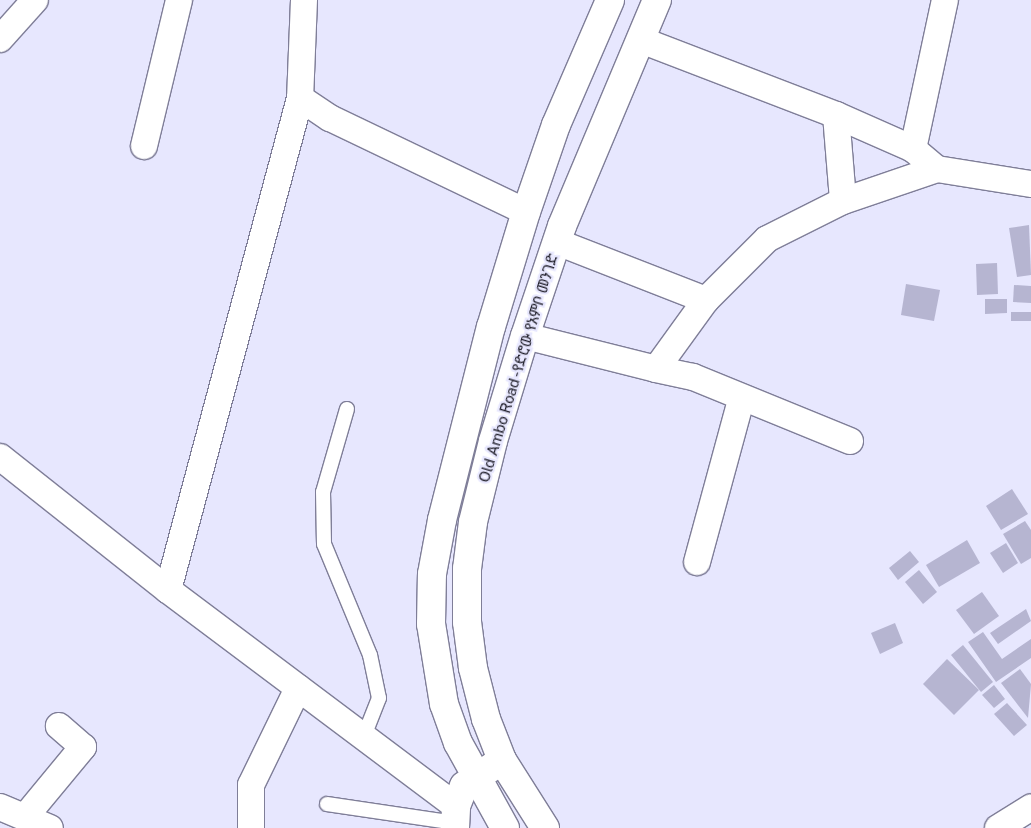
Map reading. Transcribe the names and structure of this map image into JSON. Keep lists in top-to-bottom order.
{
  "streets": {
    "main road": ["Old Ambo Road -የድሮው የአምቦ መንገድ"]
  }
}
